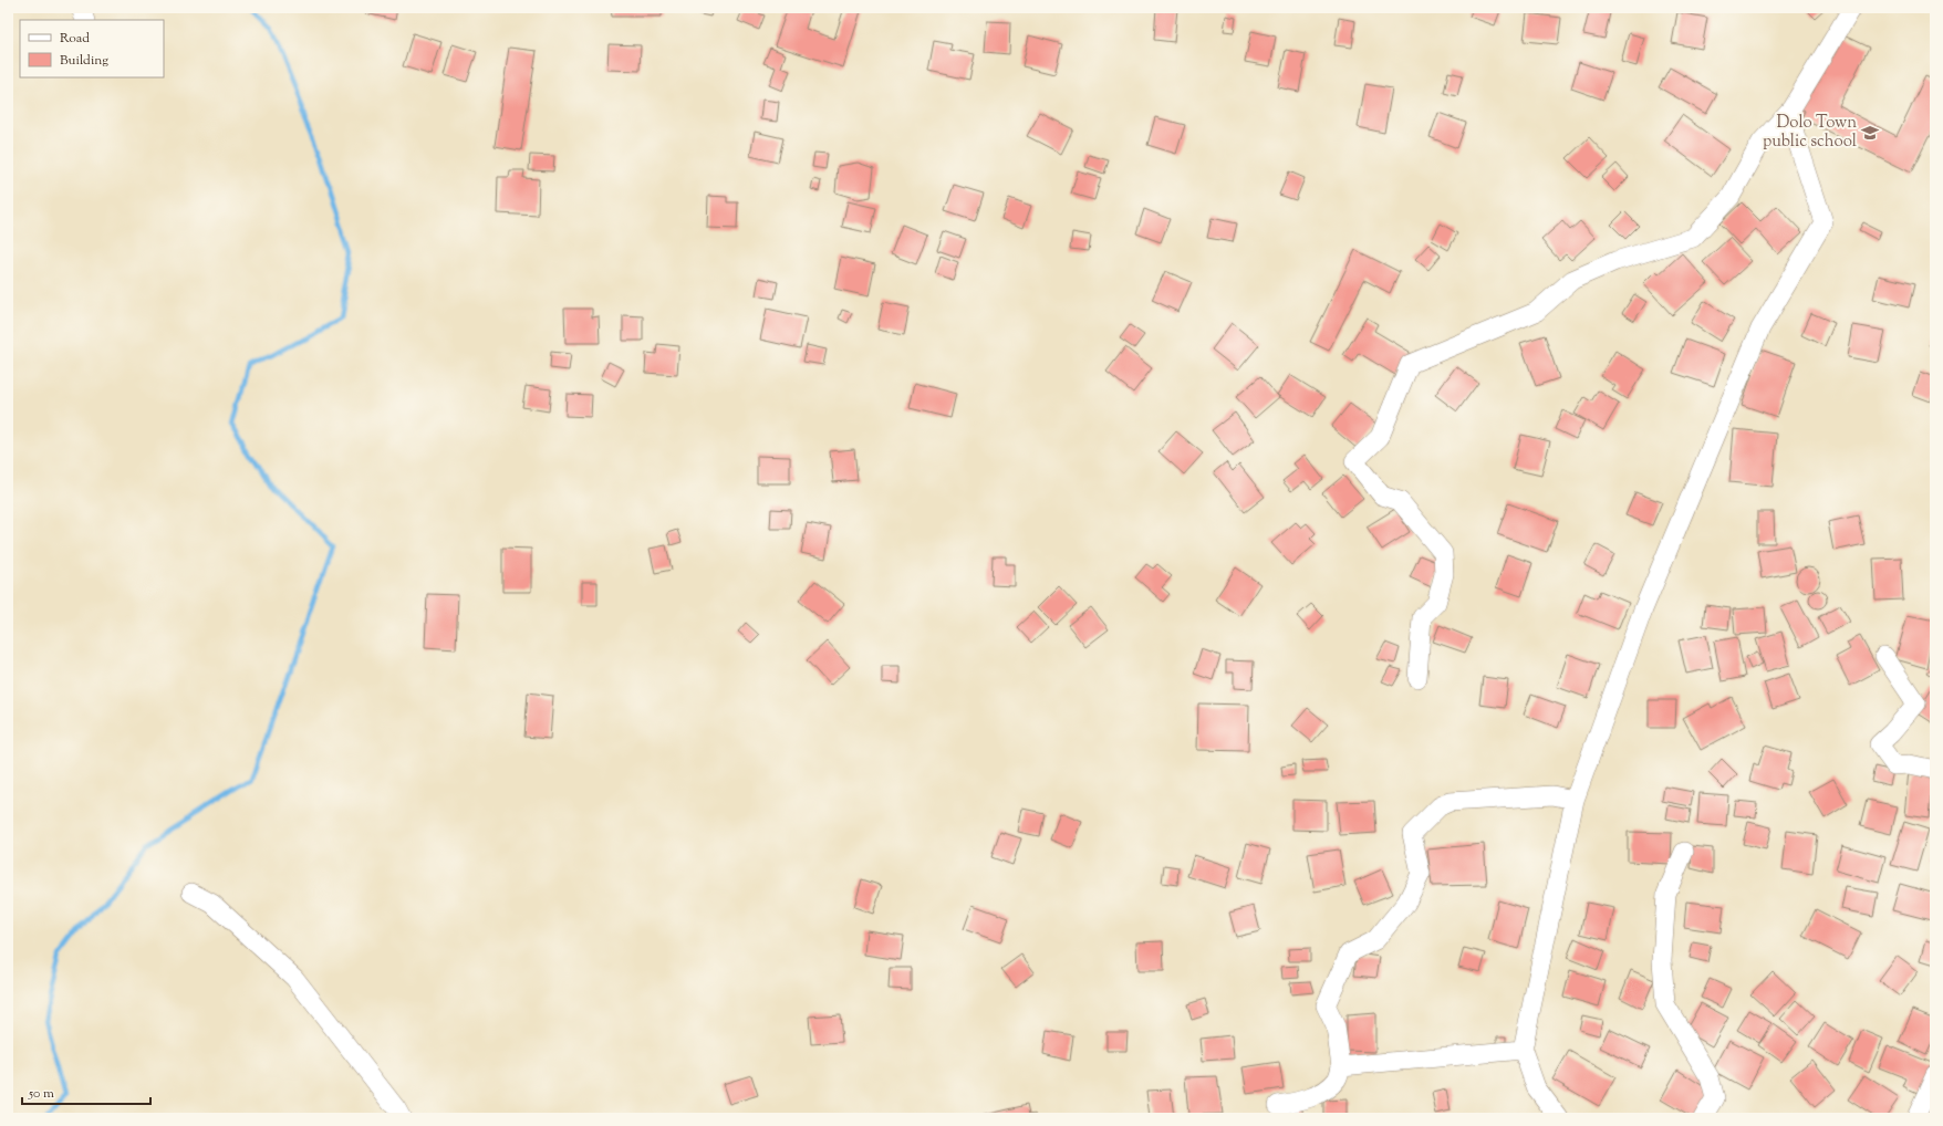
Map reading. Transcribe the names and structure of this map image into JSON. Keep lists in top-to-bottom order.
{
  "places": {
    "school or university": ["Dolo Town public school"]
  },
  "legend": ["Road", "Building"],
  "scale_bar": "50 m"
}
